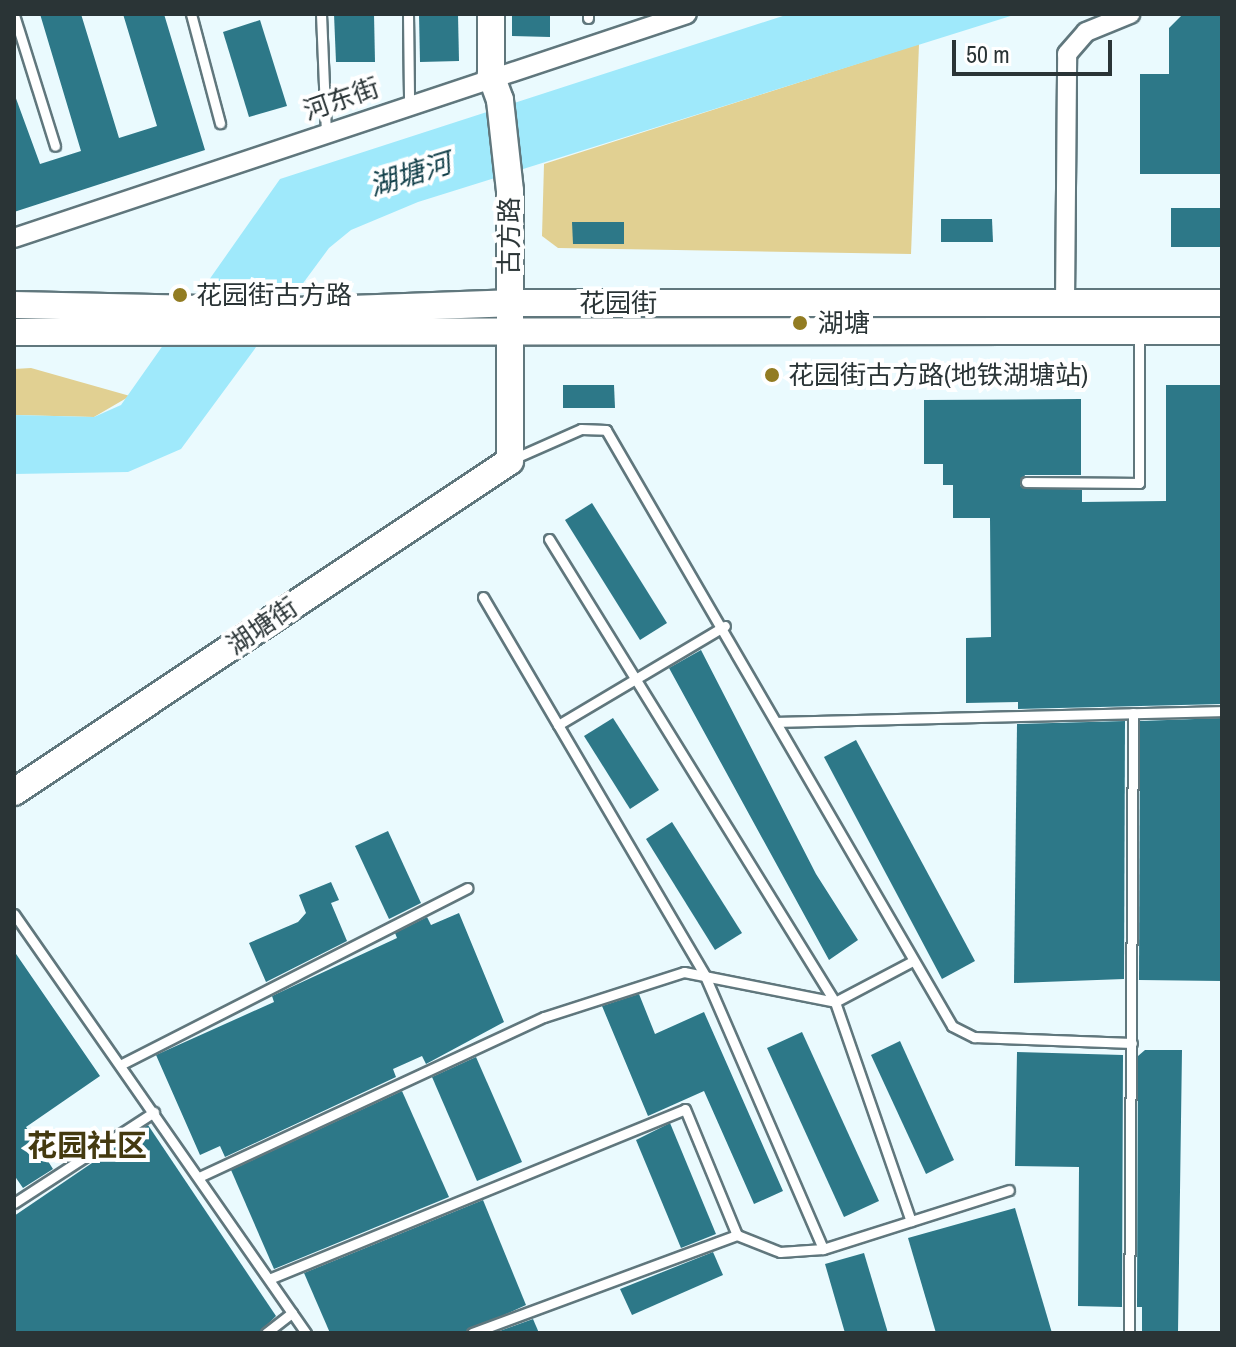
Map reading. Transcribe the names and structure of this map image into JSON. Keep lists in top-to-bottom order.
{
  "streets": {
    "main road": ["古方路", "花园街", "湖塘街"],
    "street": ["河东街"]
  },
  "crossings": [
    ["河东街", "古方路"],
    ["古方路", "花园街"],
    ["古方路", "湖塘街"]
  ],
  "districts": ["花园社区"],
  "water": ["湖塘河"],
  "places": ["花园街古方路", "湖塘", "花园街古方路(地铁湖塘站)"],
  "scale_bar": "50 m"
}
